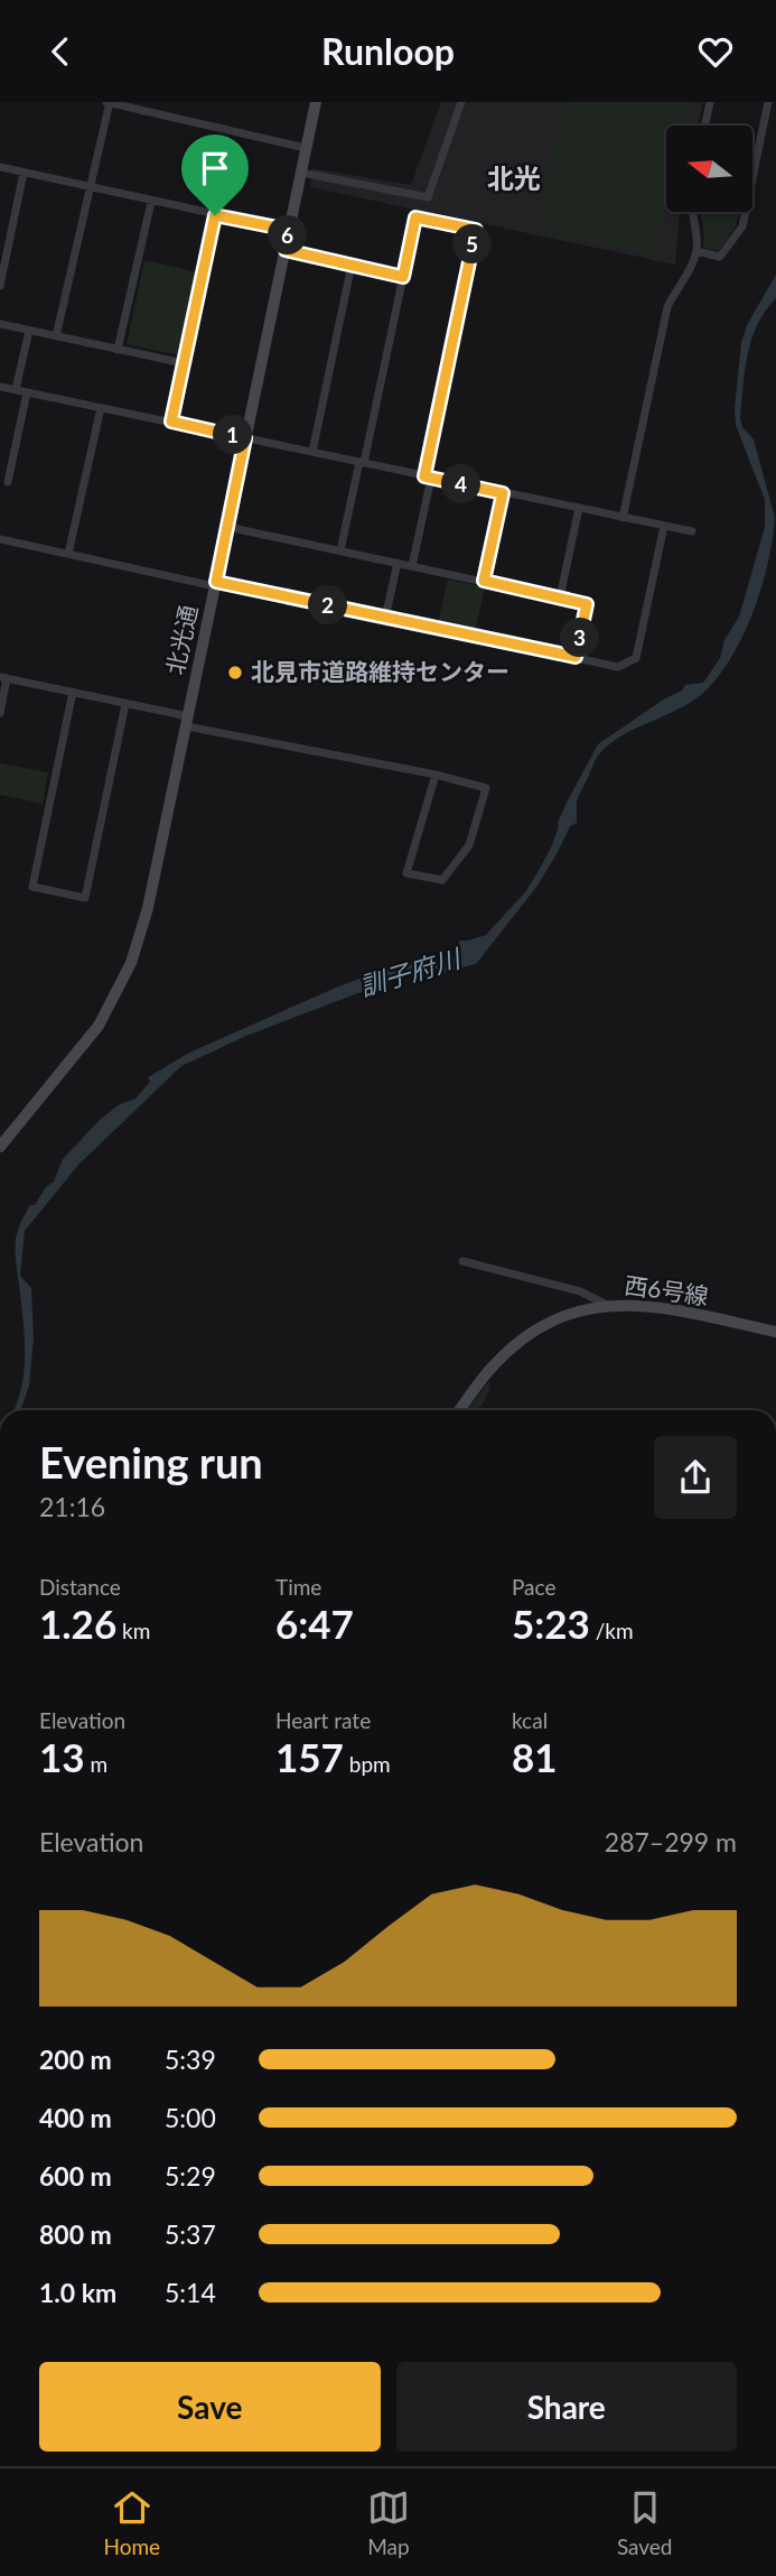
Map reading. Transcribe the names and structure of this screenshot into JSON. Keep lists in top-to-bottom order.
{
  "streets": {
    "street": ["北光通", "西6号線"]
  },
  "districts": ["北光"],
  "water": ["訓子府川"],
  "places": ["北見市道路維持センター"],
  "north": "left",
  "page": {
    "header": "Runloop",
    "pins": [
      "6",
      "5",
      "1",
      "4",
      "2",
      "3"
    ],
    "heading": ["Evening run", "21:16"],
    "stats": [
      ["Distance", "1.26 km"],
      ["Time", "6:47"],
      ["Pace", "5:23 /km"],
      ["Elevation", "13 m"],
      ["Heart rate", "157 bpm"],
      ["kcal", "81"]
    ],
    "chart": ["Elevation", "287–299 m"],
    "list": [
      {
        "name": "200 m",
        "note": "5:39"
      },
      {
        "name": "400 m",
        "note": "5:00"
      },
      {
        "name": "600 m",
        "note": "5:29"
      },
      {
        "name": "800 m",
        "note": "5:37"
      },
      {
        "name": "1.0 km",
        "note": "5:14"
      }
    ],
    "buttons": ["Save", "Share"],
    "tabs": ["Home", "Map", "Saved"]
  }
}
